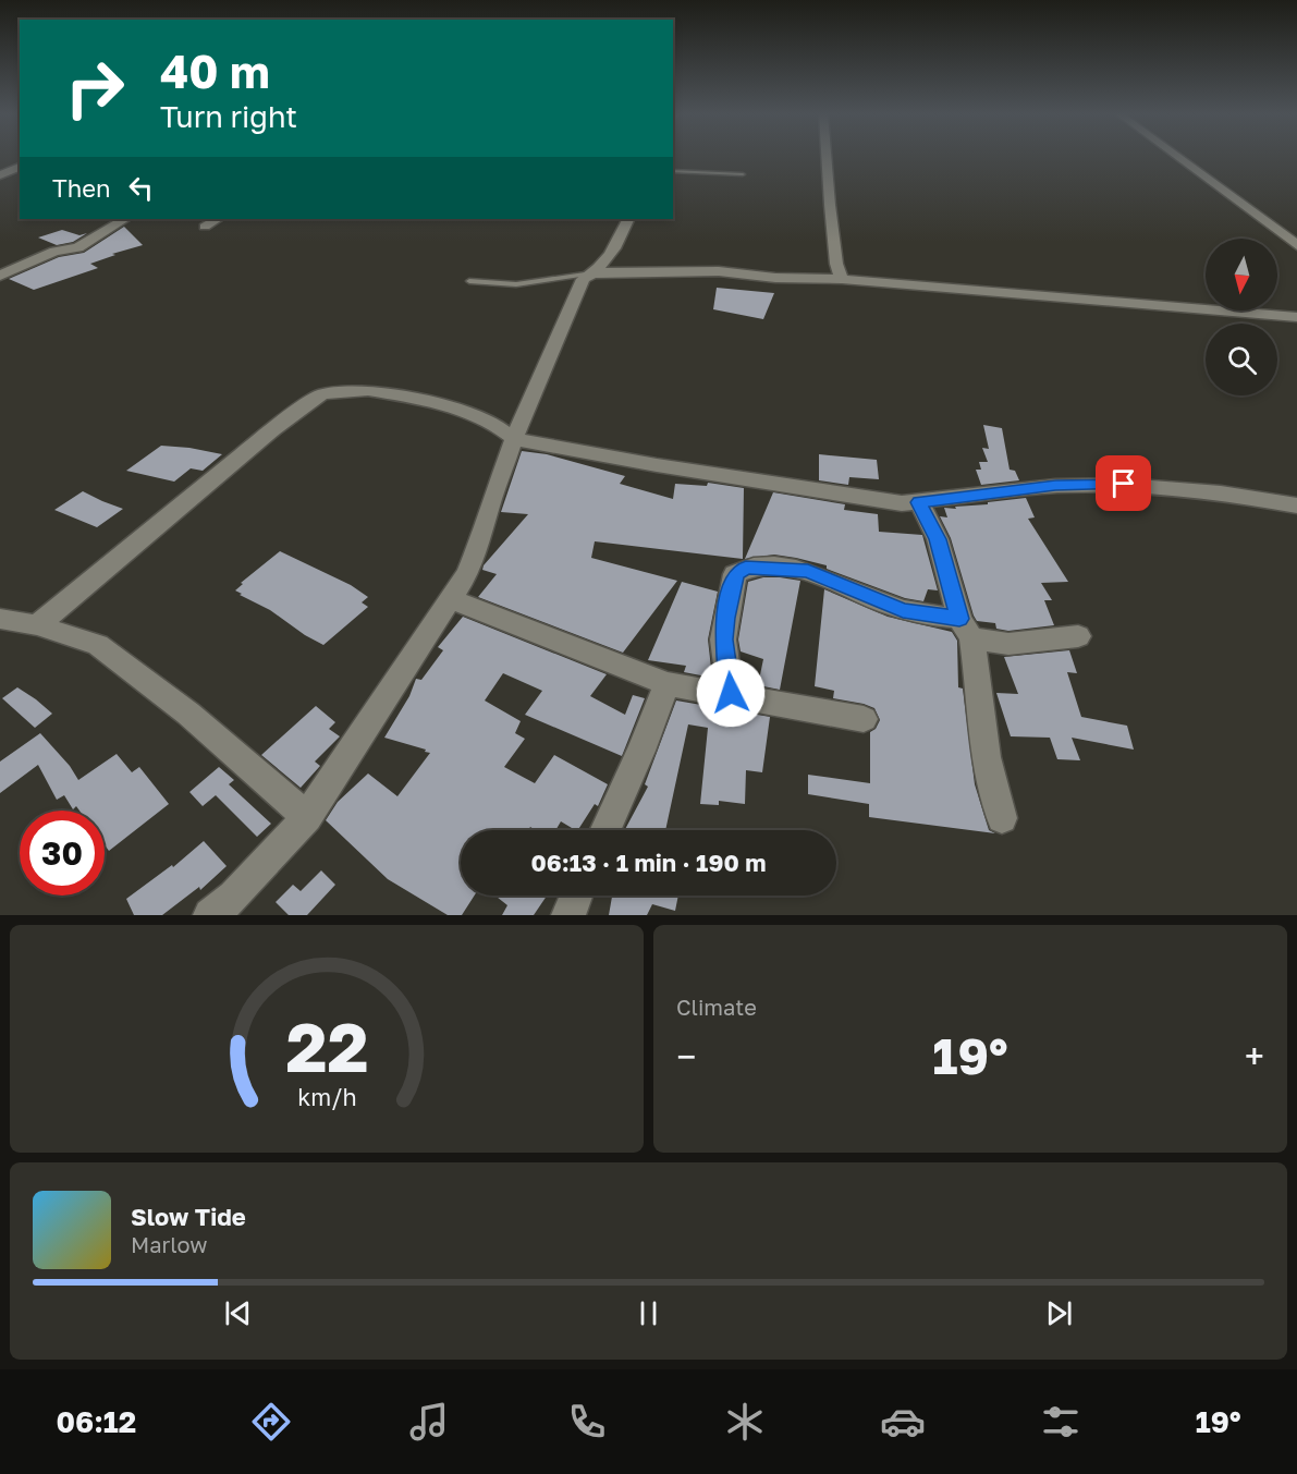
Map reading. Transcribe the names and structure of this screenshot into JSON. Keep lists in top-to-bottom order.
{
  "north": "bottom",
  "page": {
    "turn": ["40 m", "Turn right"],
    "then": "Then",
    "limit": "30",
    "trip": "06:13 · 1 min · 190 m",
    "tile": "Climate",
    "heat": ["−", "19°", "+"],
    "song": ["Slow Tide", "Marlow"],
    "tabs": ["06:12", "19°"],
    "gauge": ["22", "km/h"]
  }
}
